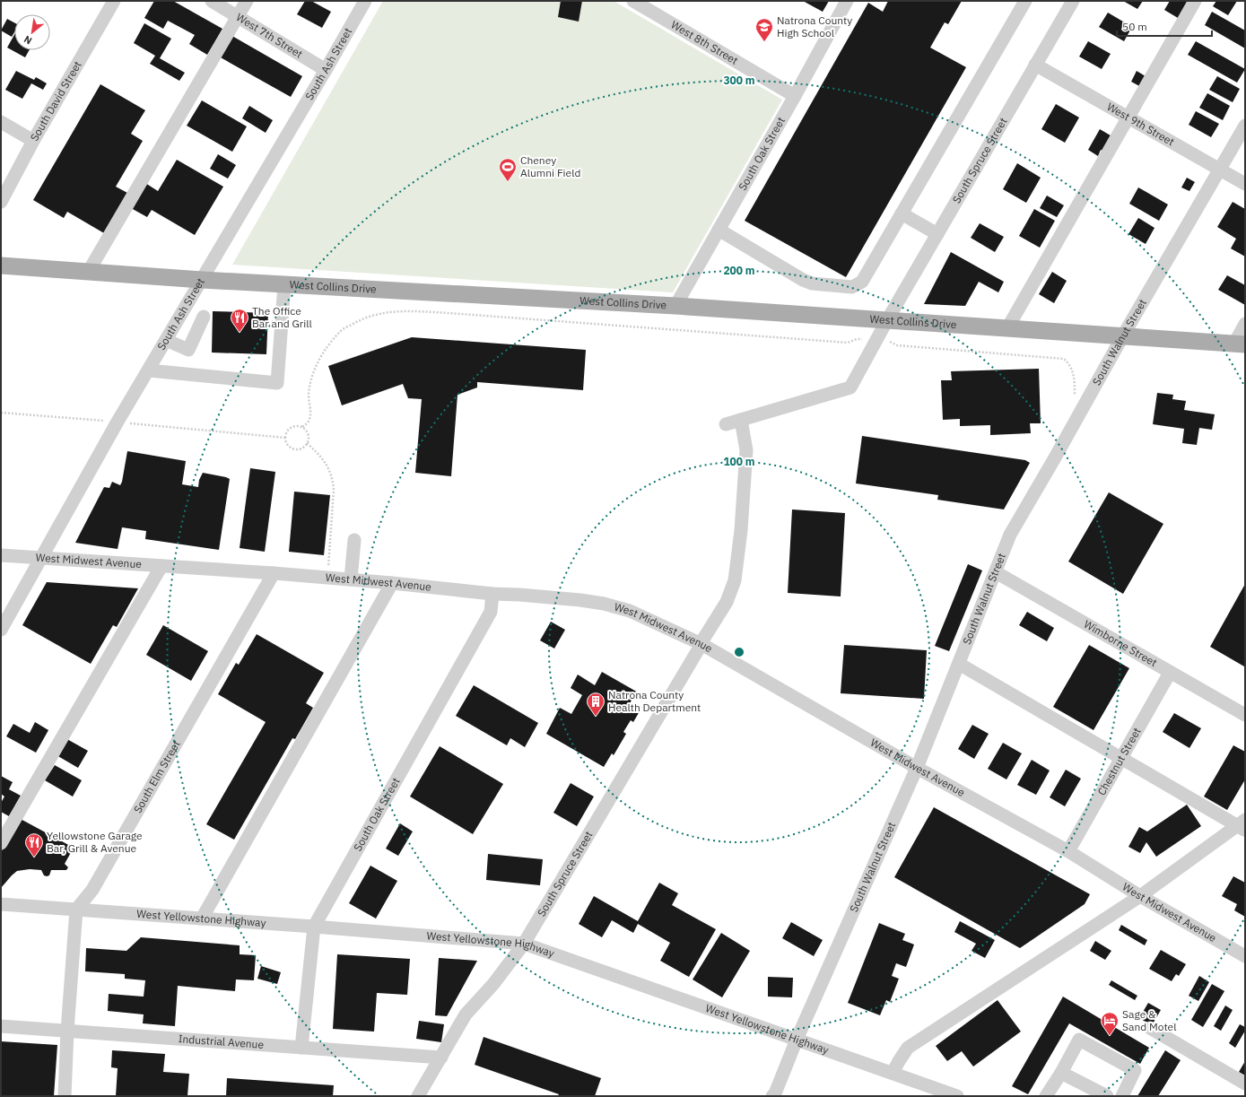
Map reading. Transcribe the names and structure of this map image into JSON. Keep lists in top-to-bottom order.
{
  "streets": {
    "main road": ["West Collins Drive"],
    "street": [
      "West 7th Street",
      "West 8th Street",
      "South Ash Street",
      "South David Street",
      "West 9th Street",
      "South Oak Street",
      "South Spruce Street",
      "South Walnut Street",
      "West Midwest Avenue",
      "Wimborne Street",
      "Chestnut Street",
      "South Elm Street",
      "West Yellowstone Highway",
      "Industrial Avenue"
    ]
  },
  "crossings": [
    ["West 7th Street", "South Ash Street"],
    ["West 8th Street", "South Oak Street"],
    ["South Ash Street", "West Collins Drive"],
    ["South Ash Street", "West Midwest Avenue"],
    ["West 9th Street", "South Spruce Street"],
    ["West 9th Street", "South Walnut Street"],
    ["South Oak Street", "West Collins Drive"],
    ["South Oak Street", "West Midwest Avenue"],
    ["South Oak Street", "West Yellowstone Highway"],
    ["South Oak Street", "Industrial Avenue"],
    ["South Spruce Street", "West Collins Drive"],
    ["South Spruce Street", "West Midwest Avenue"],
    ["South Spruce Street", "West Yellowstone Highway"],
    ["South Spruce Street", "Industrial Avenue"],
    ["West Collins Drive", "South Walnut Street"],
    ["South Walnut Street", "West Midwest Avenue"],
    ["South Walnut Street", "Wimborne Street"],
    ["South Walnut Street", "West Yellowstone Highway"],
    ["West Midwest Avenue", "Chestnut Street"],
    ["West Midwest Avenue", "South Elm Street"],
    ["Wimborne Street", "Chestnut Street"],
    ["South Elm Street", "West Yellowstone Highway"]
  ],
  "places": {
    "school or university": ["Natrona County High School"],
    "sports": ["Cheney Alumni Field"],
    "restaurant": ["The Office Bar and Grill", "Yellowstone Garage Bar, Grill & Avenue"],
    "building": ["Natrona County Health Department"],
    "hotel": ["Sage & Sand Motel"]
  },
  "scale_bar": "50 m",
  "north": "bottom left",
  "rings": ["300 m", "200 m", "100 m"]
}
